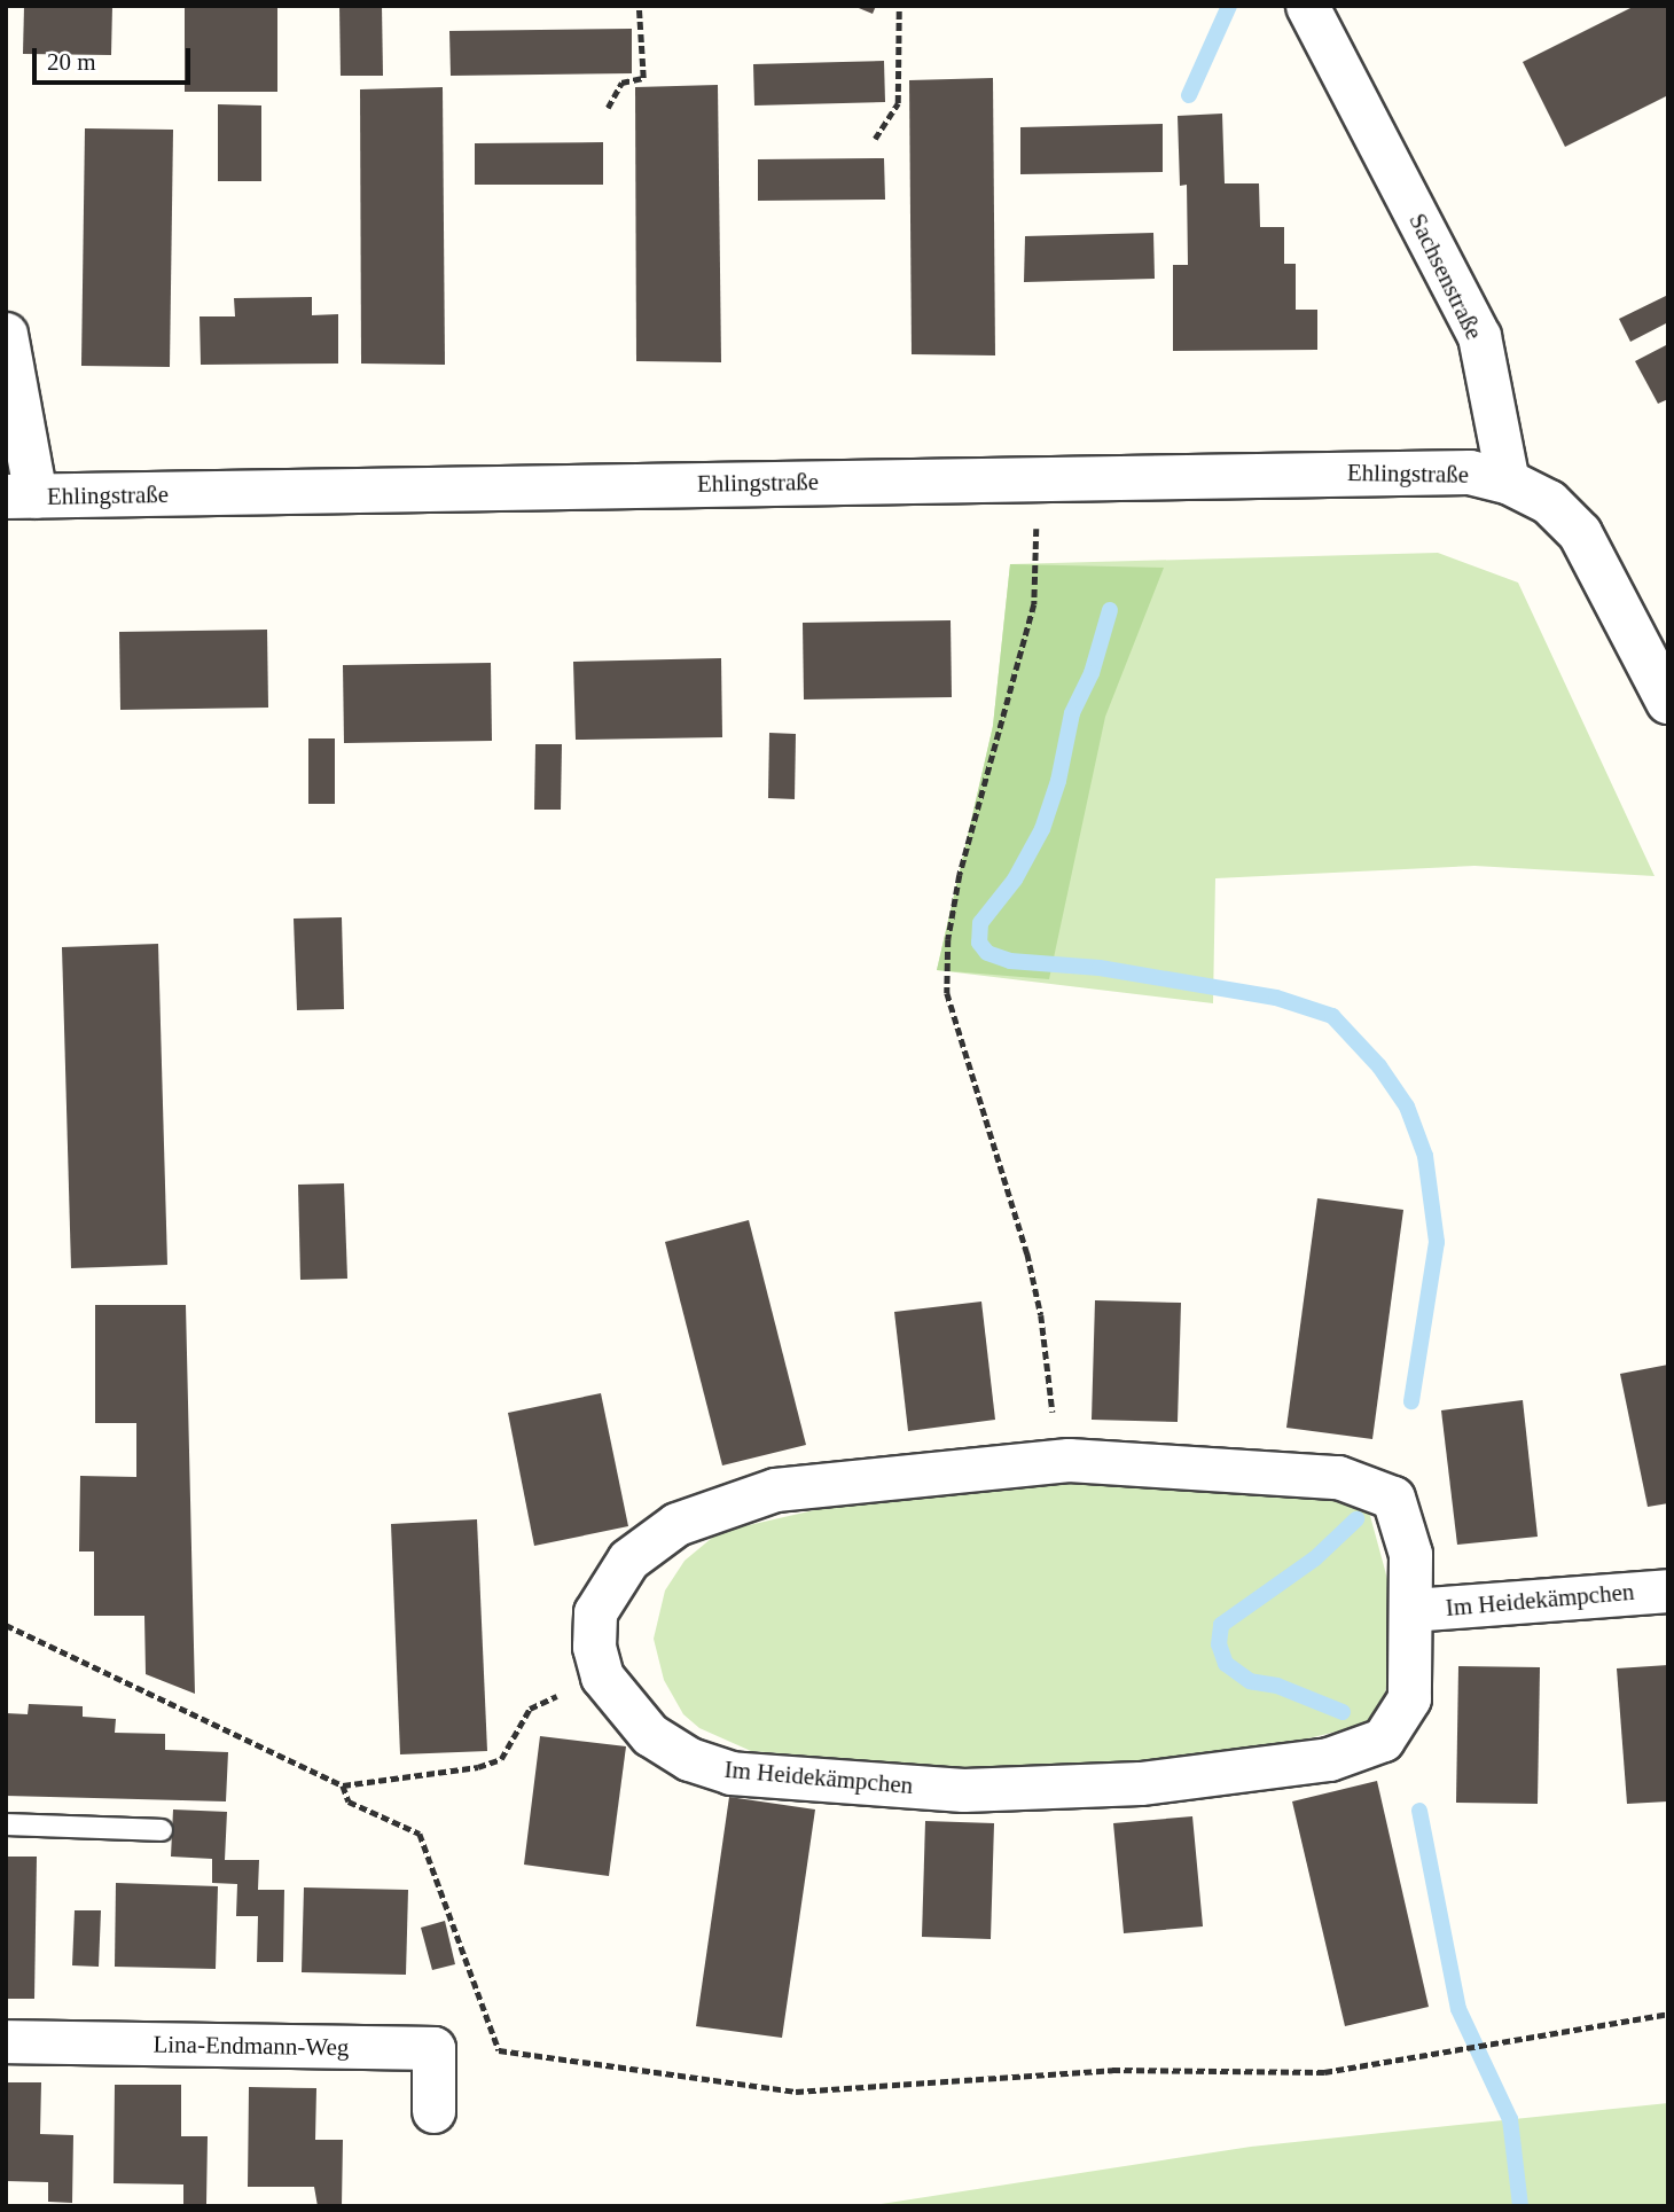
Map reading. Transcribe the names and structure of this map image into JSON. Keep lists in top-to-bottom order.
{
  "streets": {
    "street": [
      "Sachsenstraße",
      "Ehlingstraße",
      "Im Heidekämpchen",
      "Lina-Endmann-Weg"
    ]
  },
  "crossings": [
    ["Sachsenstraße", "Ehlingstraße"]
  ],
  "scale_bar": "20 m"
}
